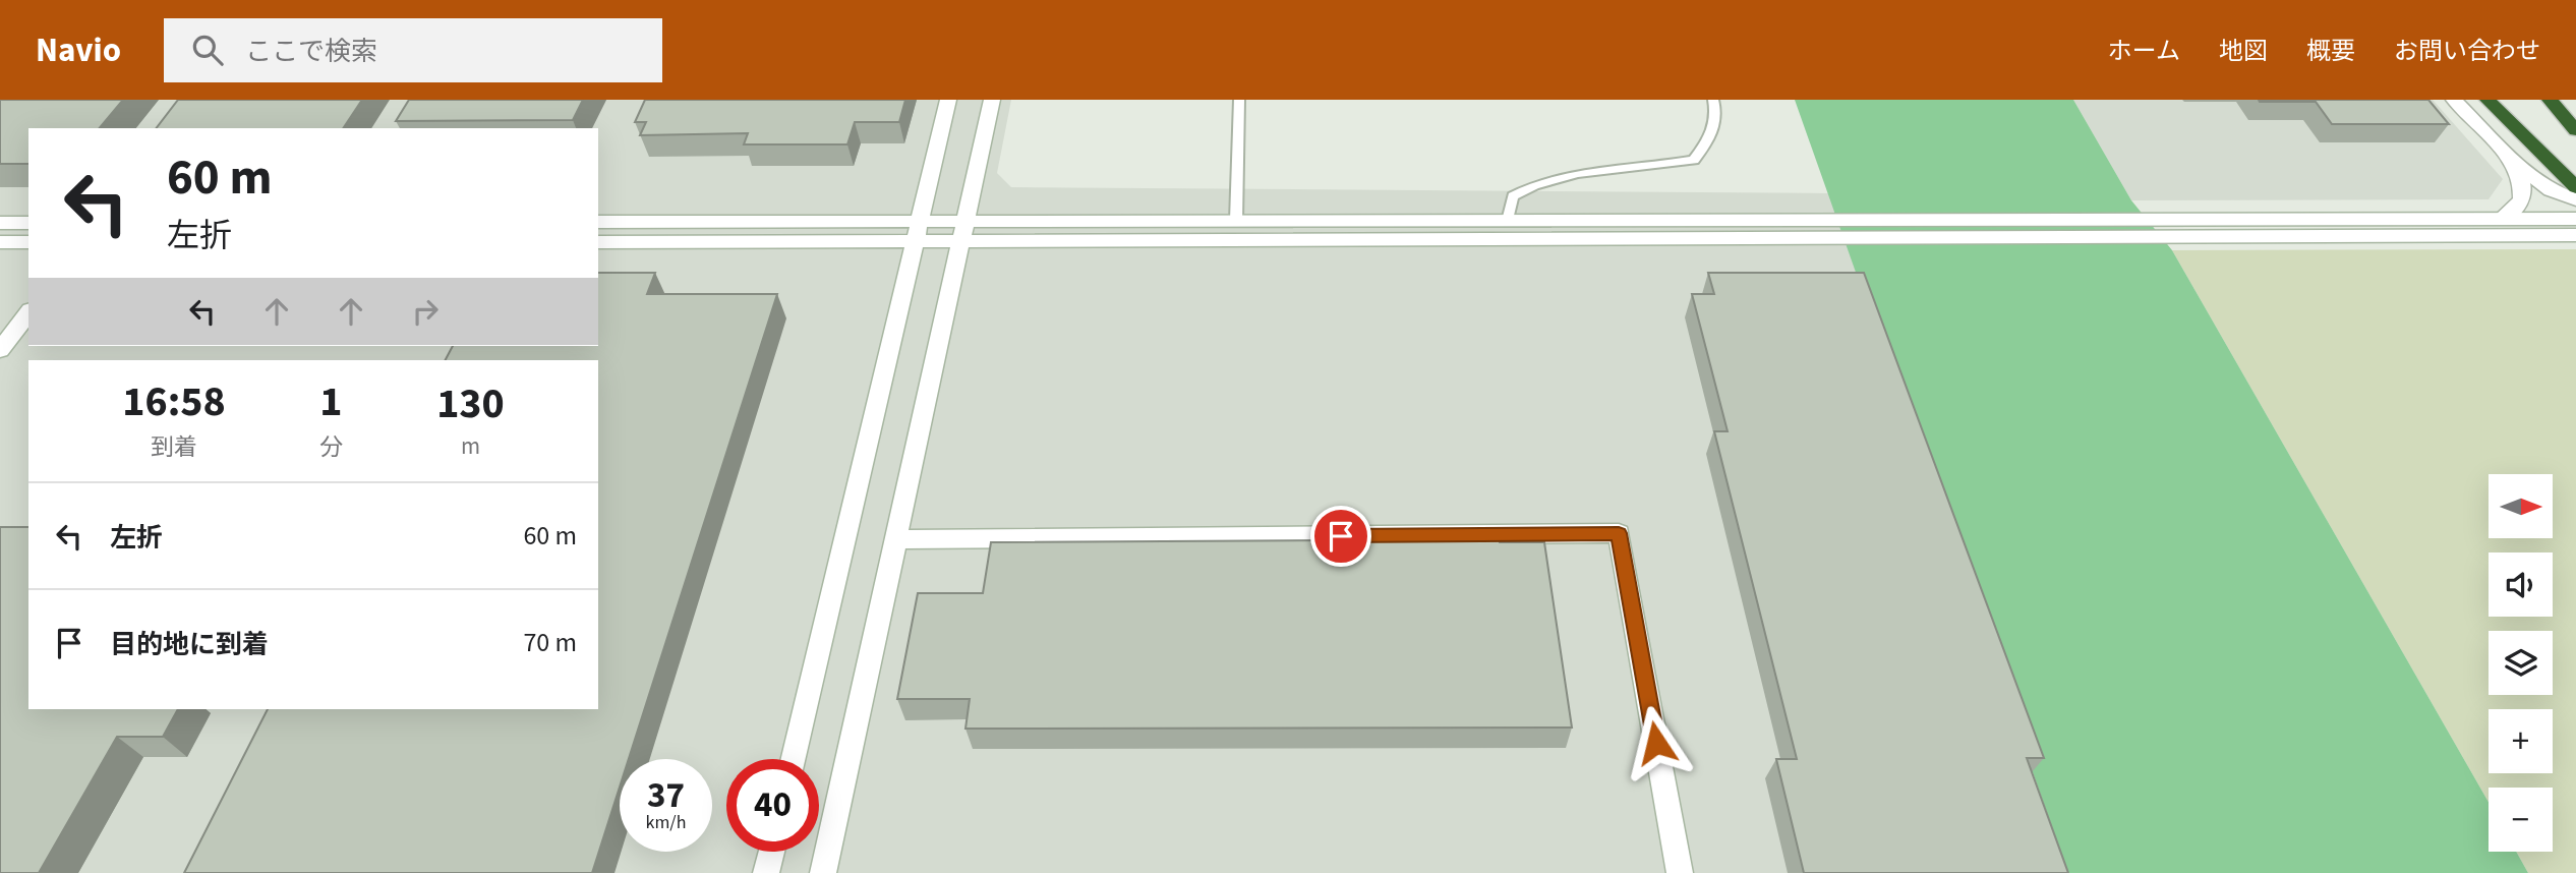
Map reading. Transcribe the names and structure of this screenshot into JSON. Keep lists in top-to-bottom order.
{
  "north": "right",
  "page": {
    "header": "Navio",
    "search": "ここで検索",
    "nav": [
      "ホーム",
      "地図",
      "概要",
      "お問い合わせ"
    ],
    "turn": ["60 m", "左折"],
    "eta": [
      "16:58",
      "到着",
      "1",
      "分",
      "130",
      "m"
    ],
    "map_buttons": ["+", "−"],
    "list": [
      {
        "name": "左折",
        "value": "60 m"
      },
      {
        "name": "目的地に到着",
        "value": "70 m"
      }
    ],
    "speed": "37 km/h",
    "limit": "40"
  }
}
